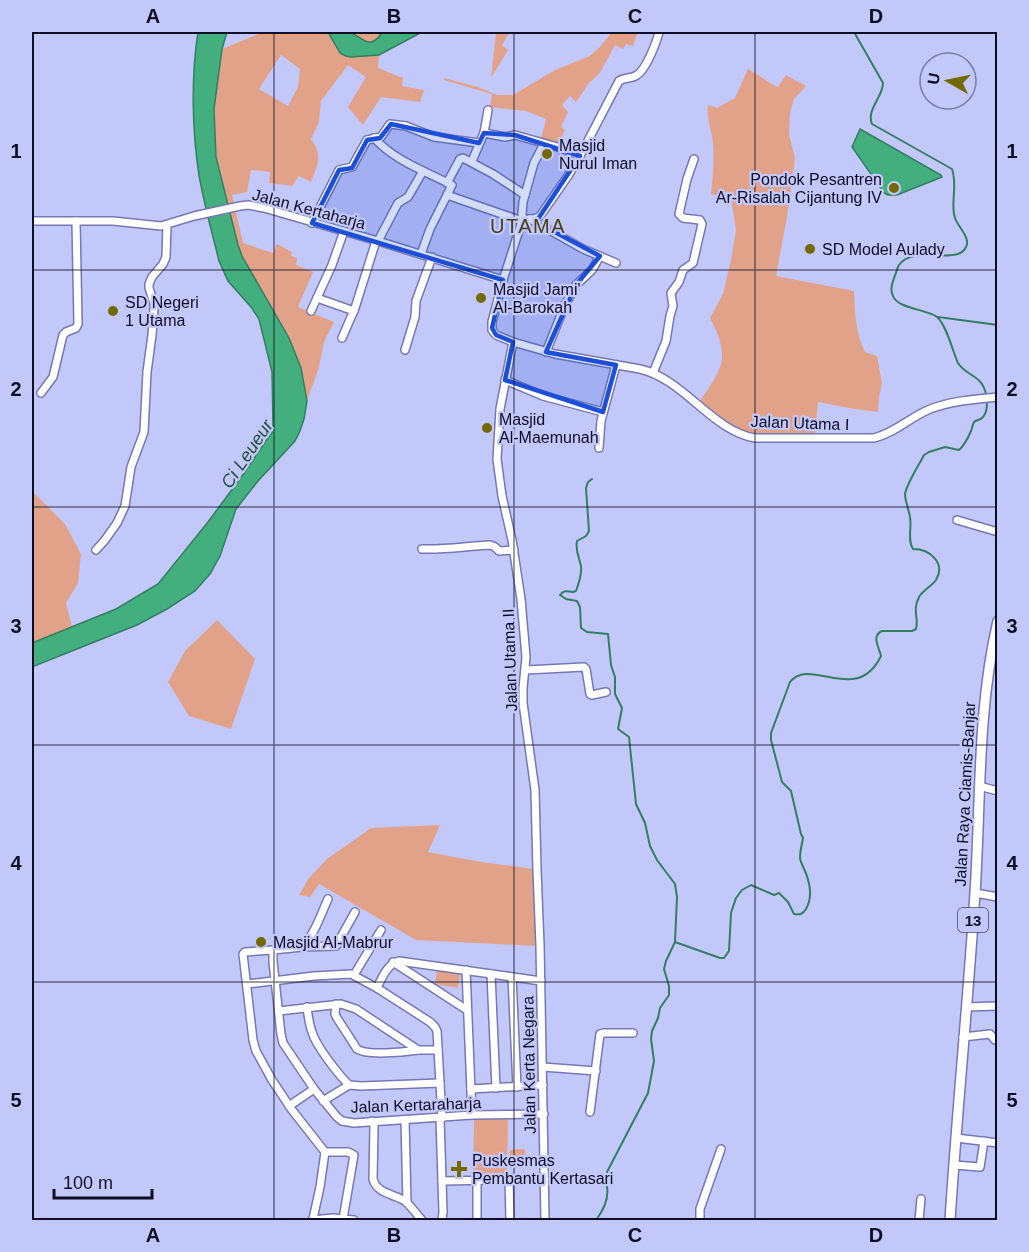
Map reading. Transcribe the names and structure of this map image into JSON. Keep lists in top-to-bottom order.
{
  "streets": {
    "highway": ["Jalan Raya Ciamis-Banjar", "13"],
    "street": [
      "Jalan Kertaharja",
      "Jalan Utama I",
      "Jalan Utama II",
      "Jalan Kerta Negara",
      "Jalan Kertaraharja"
    ]
  },
  "crossings": [
    ["Jalan Kertaharja", "Jalan Utama I"],
    ["Jalan Utama I", "Jalan Utama II"],
    ["Jalan Utama II", "Jalan Kerta Negara"],
    ["Jalan Kerta Negara", "Jalan Kertaraharja"]
  ],
  "districts": ["UTAMA"],
  "water": ["Ci Leueur"],
  "places": {
    "other": [
      "Masjid Nurul Iman",
      "Pondok Pesantren Ar-Risalah Cijantung IV",
      "SD Model Aulady",
      "Masjid Jami' Al-Barokah",
      "SD Negeri 1 Utama",
      "Masjid Al-Maemunah",
      "Masjid Al-Mabrur"
    ],
    "health": ["Puskesmas Pembantu Kertasari"]
  },
  "scale_bar": "100 m",
  "north": "left",
  "grid": {
    "columns": [
      "A",
      "B",
      "C",
      "D"
    ],
    "rows": [
      "1",
      "2",
      "3",
      "4",
      "5"
    ]
  }
}
